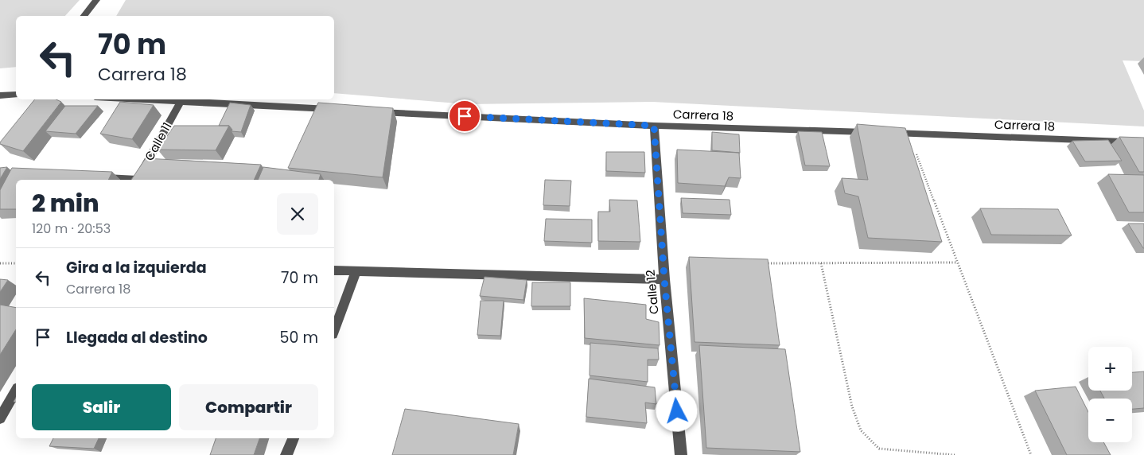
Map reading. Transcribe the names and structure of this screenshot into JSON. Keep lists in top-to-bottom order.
{
  "streets": {
    "street": ["Carrera 18", "Calle 11", "Calle 12"]
  },
  "crossings": [
    ["Carrera 18", "Calle 12"]
  ],
  "page": {
    "turn": ["70 m", "Carrera 18"],
    "heading": ["2 min", "120 m · 20:53"],
    "list": [
      {
        "name": "Gira a la izquierda",
        "note": "Carrera 18",
        "value": "70 m"
      },
      {
        "name": "Llegada al destino",
        "value": "50 m"
      }
    ],
    "map_buttons": ["+", "−"],
    "buttons": ["Salir", "Compartir"]
  }
}
